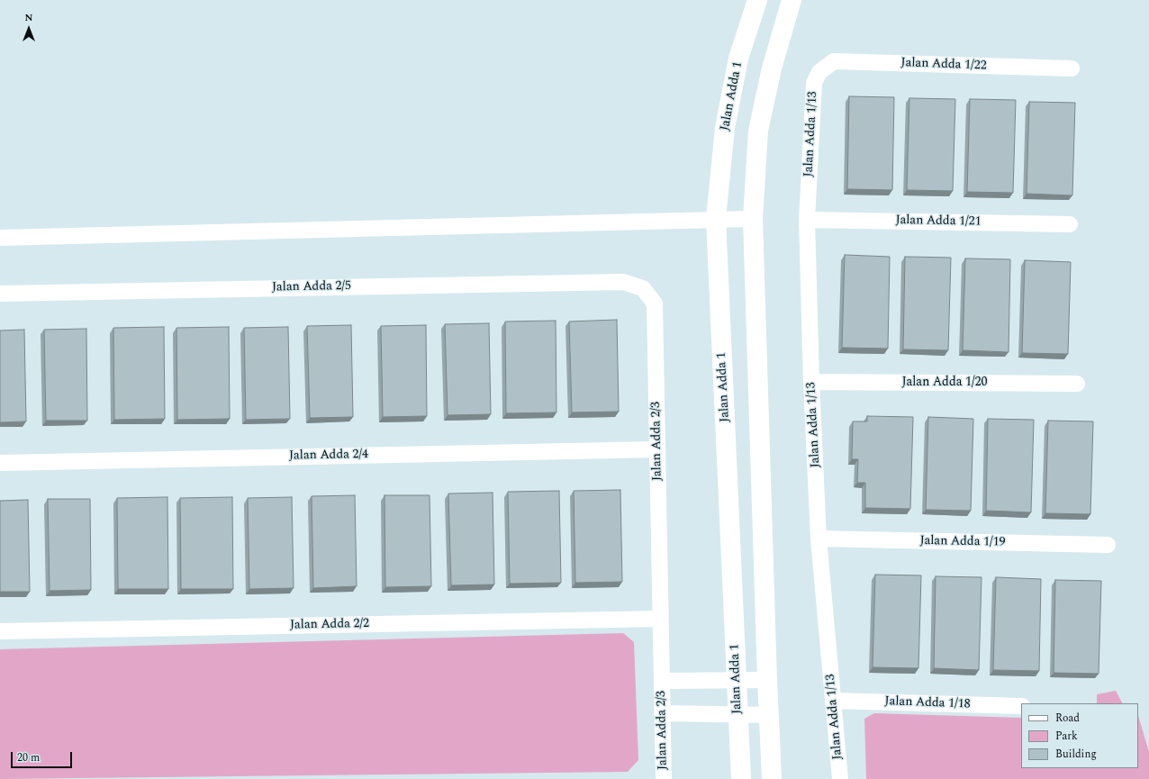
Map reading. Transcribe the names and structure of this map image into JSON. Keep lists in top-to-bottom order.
{
  "streets": {
    "street": [
      "Jalan Adda 1/22",
      "Jalan Adda 1",
      "Jalan Adda 1/13",
      "Jalan Adda 1/21",
      "Jalan Adda 2/5",
      "Jalan Adda 1/20",
      "Jalan Adda 2/3",
      "Jalan Adda 2/4",
      "Jalan Adda 1/19",
      "Jalan Adda 2/2",
      "Jalan Adda 1/18"
    ]
  },
  "crossings": [
    ["Jalan Adda 1/22", "Jalan Adda 1/13"],
    ["Jalan Adda 1/13", "Jalan Adda 1/21"],
    ["Jalan Adda 1/13", "Jalan Adda 1/20"],
    ["Jalan Adda 1/13", "Jalan Adda 1/19"],
    ["Jalan Adda 1/13", "Jalan Adda 1/18"],
    ["Jalan Adda 2/5", "Jalan Adda 2/3"],
    ["Jalan Adda 2/3", "Jalan Adda 2/4"],
    ["Jalan Adda 2/3", "Jalan Adda 2/2"]
  ],
  "legend": ["Road", "Park", "Building"],
  "scale_bar": "20 m",
  "north": "top"
}
